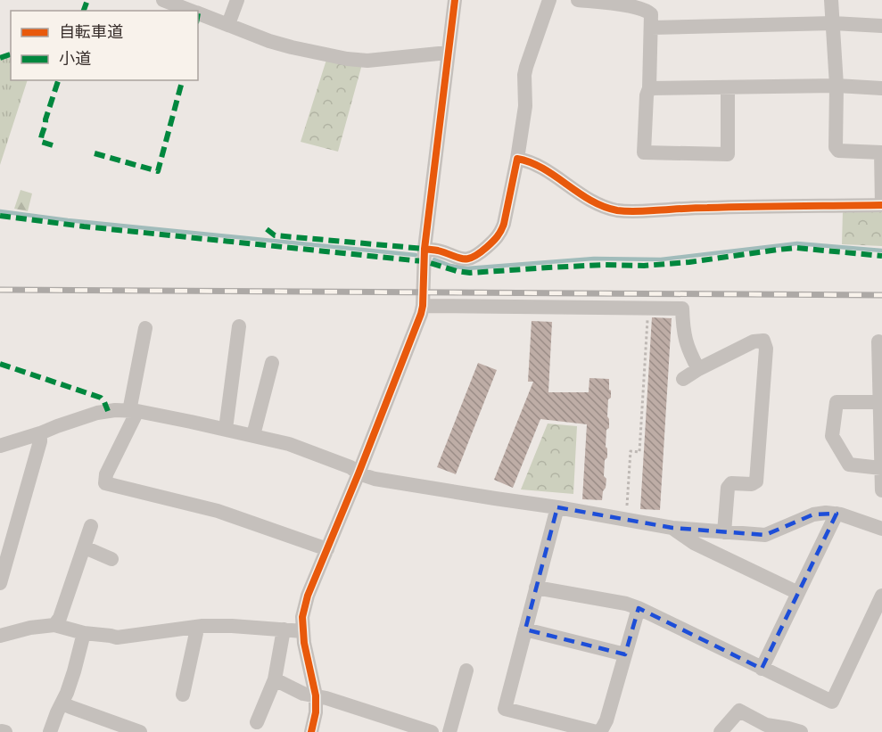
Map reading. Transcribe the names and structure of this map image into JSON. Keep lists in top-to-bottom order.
{
  "legend": ["自転車道", "小道"]
}
